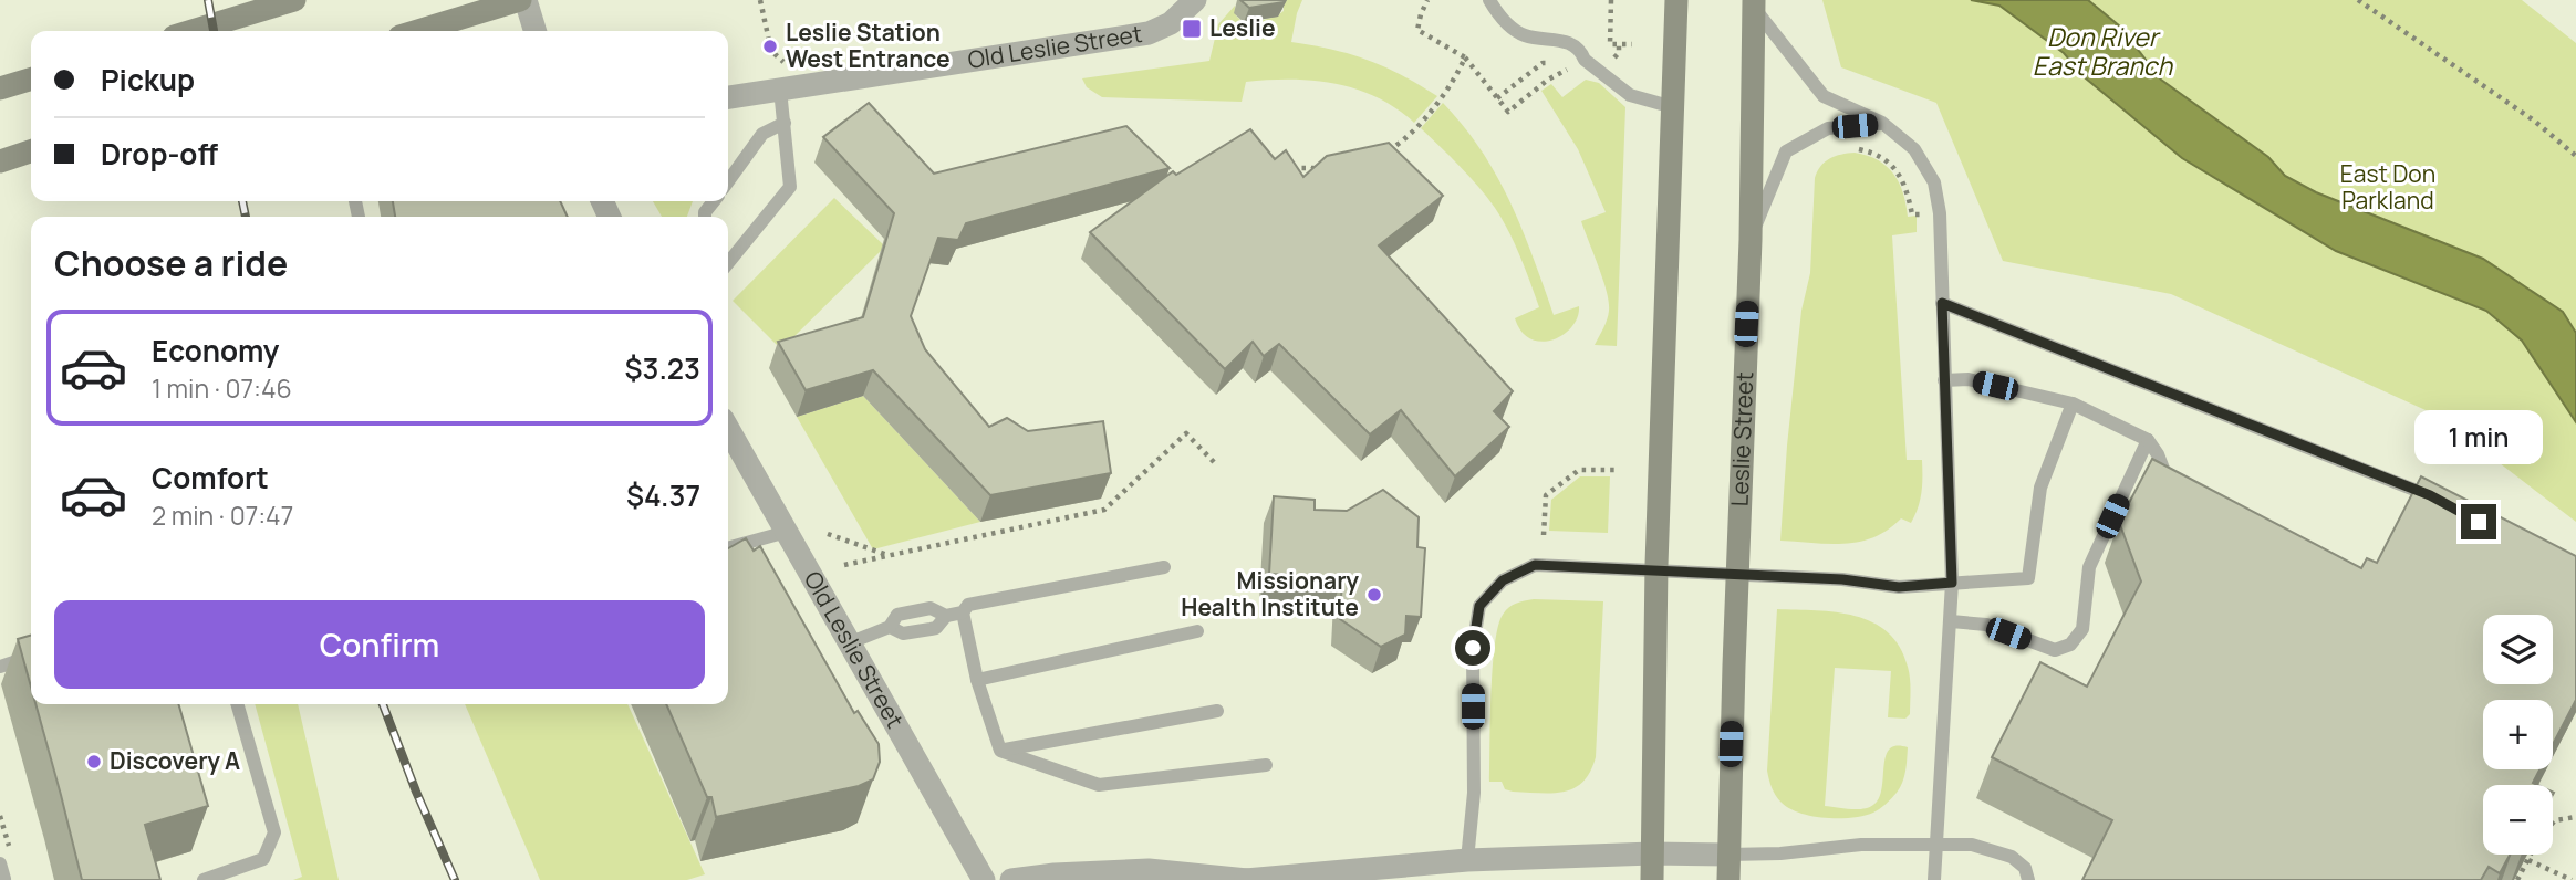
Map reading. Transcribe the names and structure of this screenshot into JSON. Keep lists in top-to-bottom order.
{
  "streets": {
    "main road": ["Leslie Street"],
    "street": ["Old Leslie Street"]
  },
  "water": ["Don River East Branch"],
  "parks": ["East Don Parkland"],
  "places": {
    "transit": ["Leslie"],
    "other": ["Leslie Station West Entrance", "Missionary Health Institute", "Discovery A"]
  },
  "page": {
    "banner": ["Pickup", "Drop-off"],
    "heading": "Choose a ride",
    "list": [
      {
        "name": "Economy",
        "note": "1 min · 07:46",
        "value": "$3.23"
      },
      {
        "name": "Comfort",
        "note": "2 min · 07:47",
        "value": "$4.37"
      }
    ],
    "bubble": "1 min",
    "buttons": "Confirm",
    "map_buttons": ["+", "−"]
  }
}
